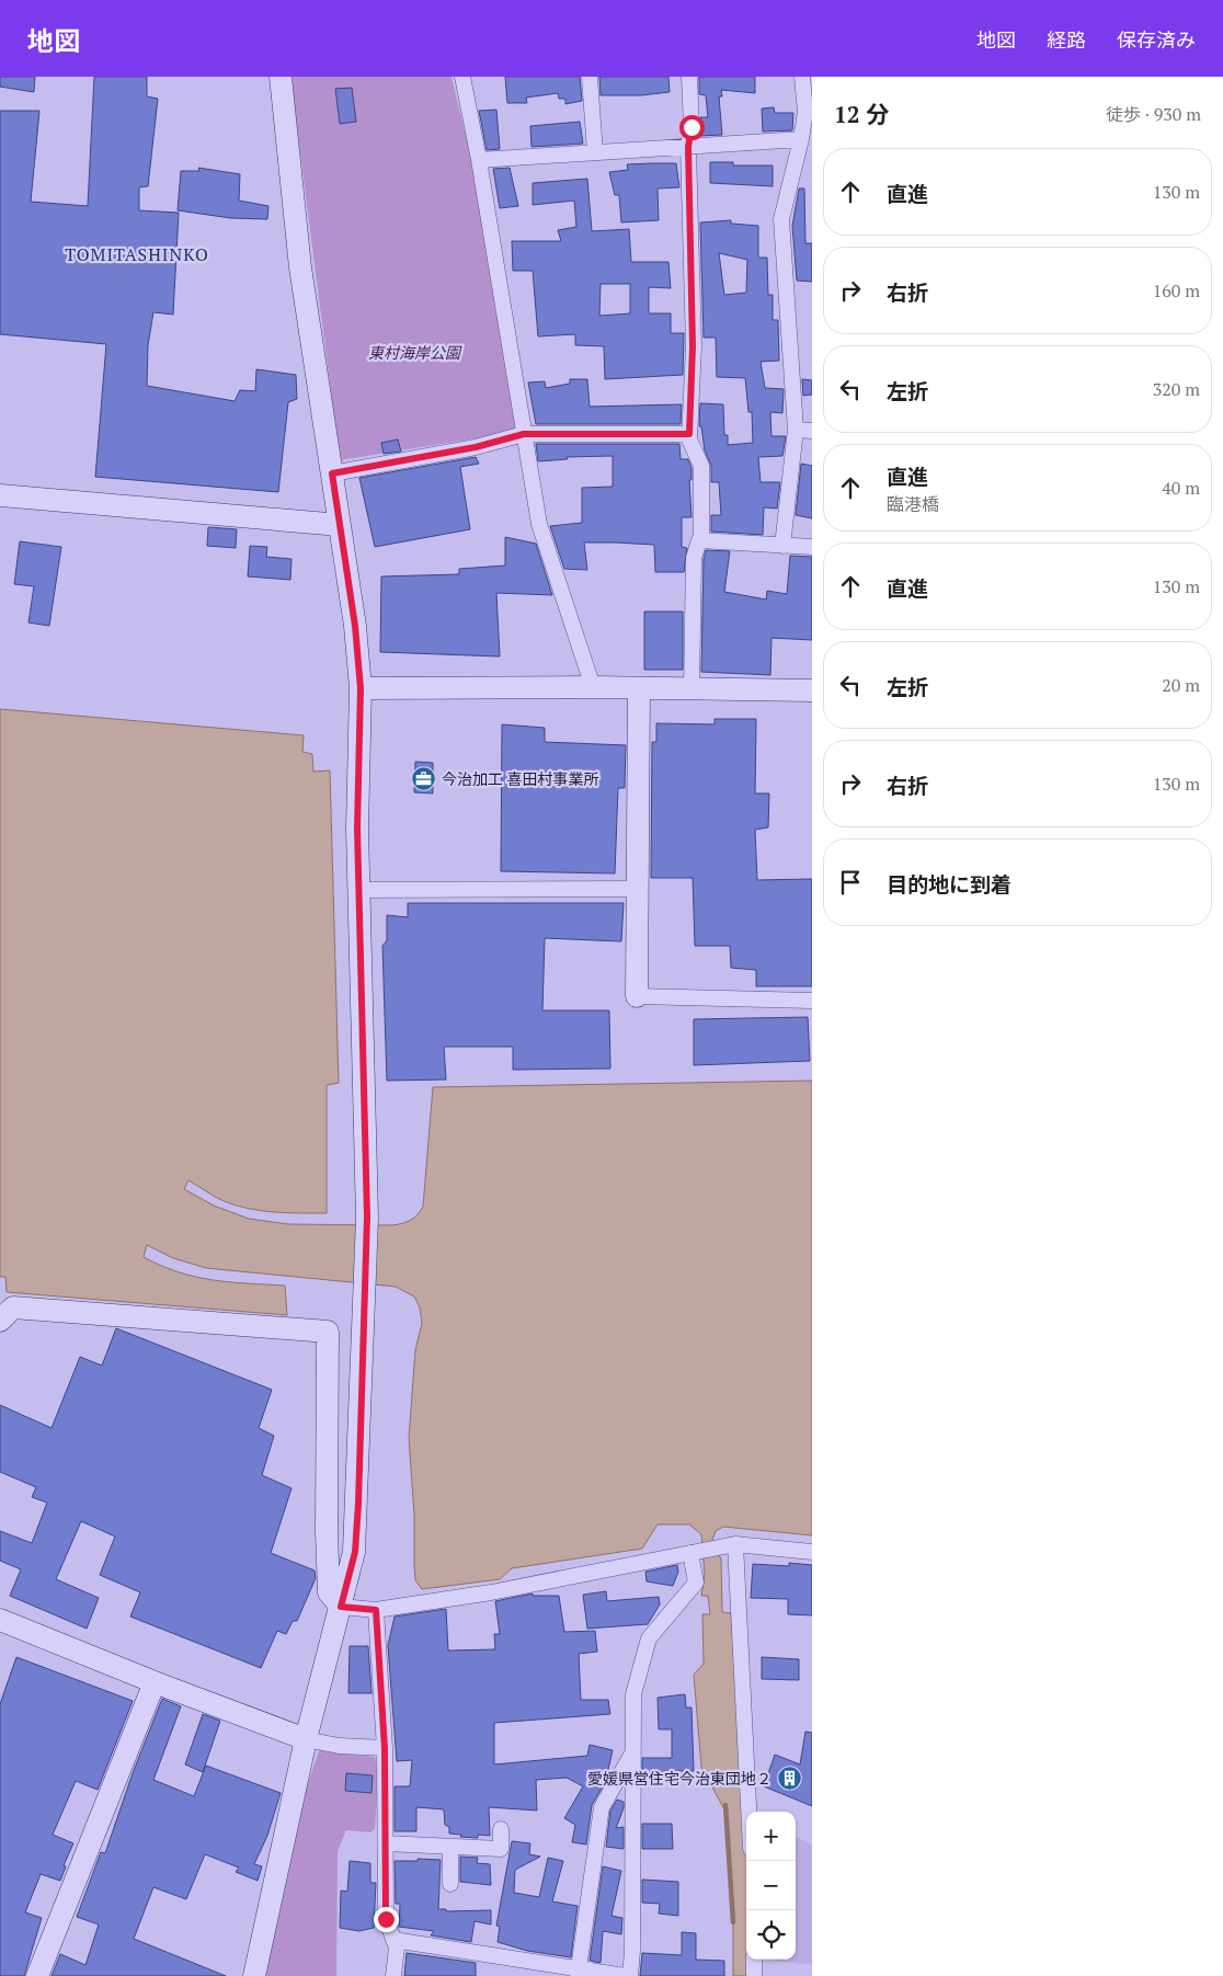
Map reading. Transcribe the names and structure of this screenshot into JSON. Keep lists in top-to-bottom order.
{
  "districts": ["TOMITASHINKO"],
  "parks": ["東村海岸公園"],
  "places": {
    "office": ["今治加工 喜田村事業所"],
    "building": ["愛媛県営住宅今治東団地２"]
  },
  "page": {
    "header": "地図",
    "nav": ["地図", "経路", "保存済み"],
    "heading": ["12 分", "徒歩 · 930 m"],
    "list": [
      ["直進", "130 m"],
      ["右折", "160 m"],
      ["左折", "320 m"],
      ["直進", "臨港橋", "40 m"],
      ["直進", "130 m"],
      ["左折", "20 m"],
      ["右折", "130 m"],
      "目的地に到着"
    ],
    "map_buttons": ["+", "−"]
  }
}
